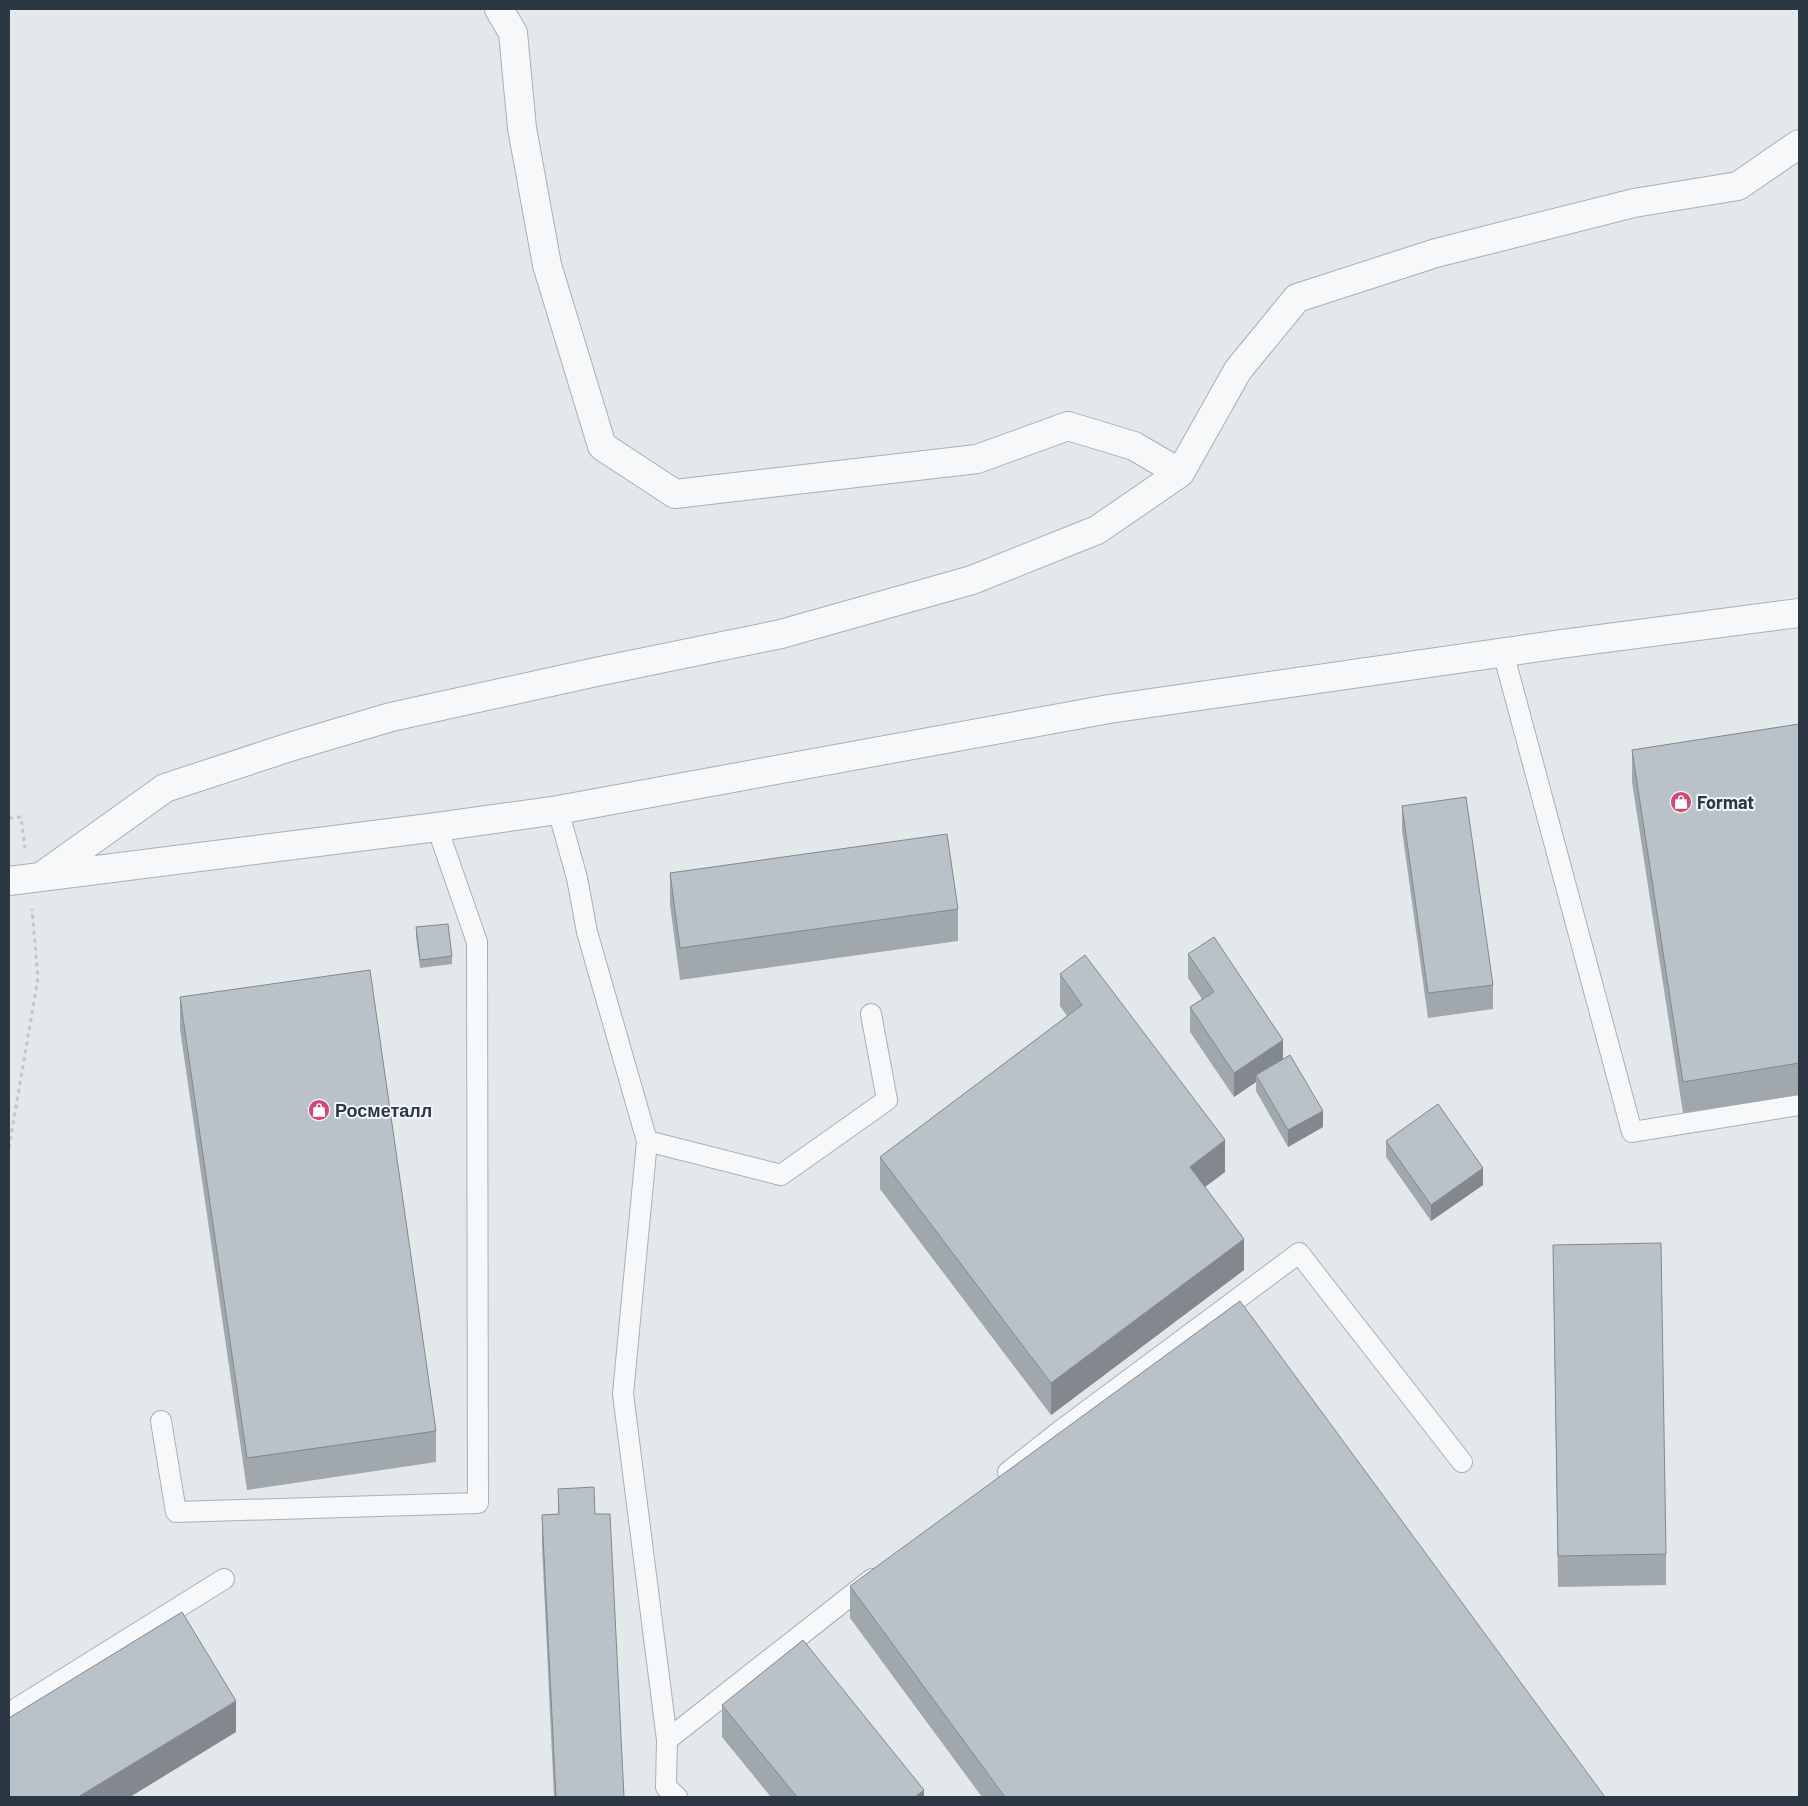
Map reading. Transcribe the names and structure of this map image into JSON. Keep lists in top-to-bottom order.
{
  "places": {
    "shop": ["Format", "Росметалл"]
  }
}
